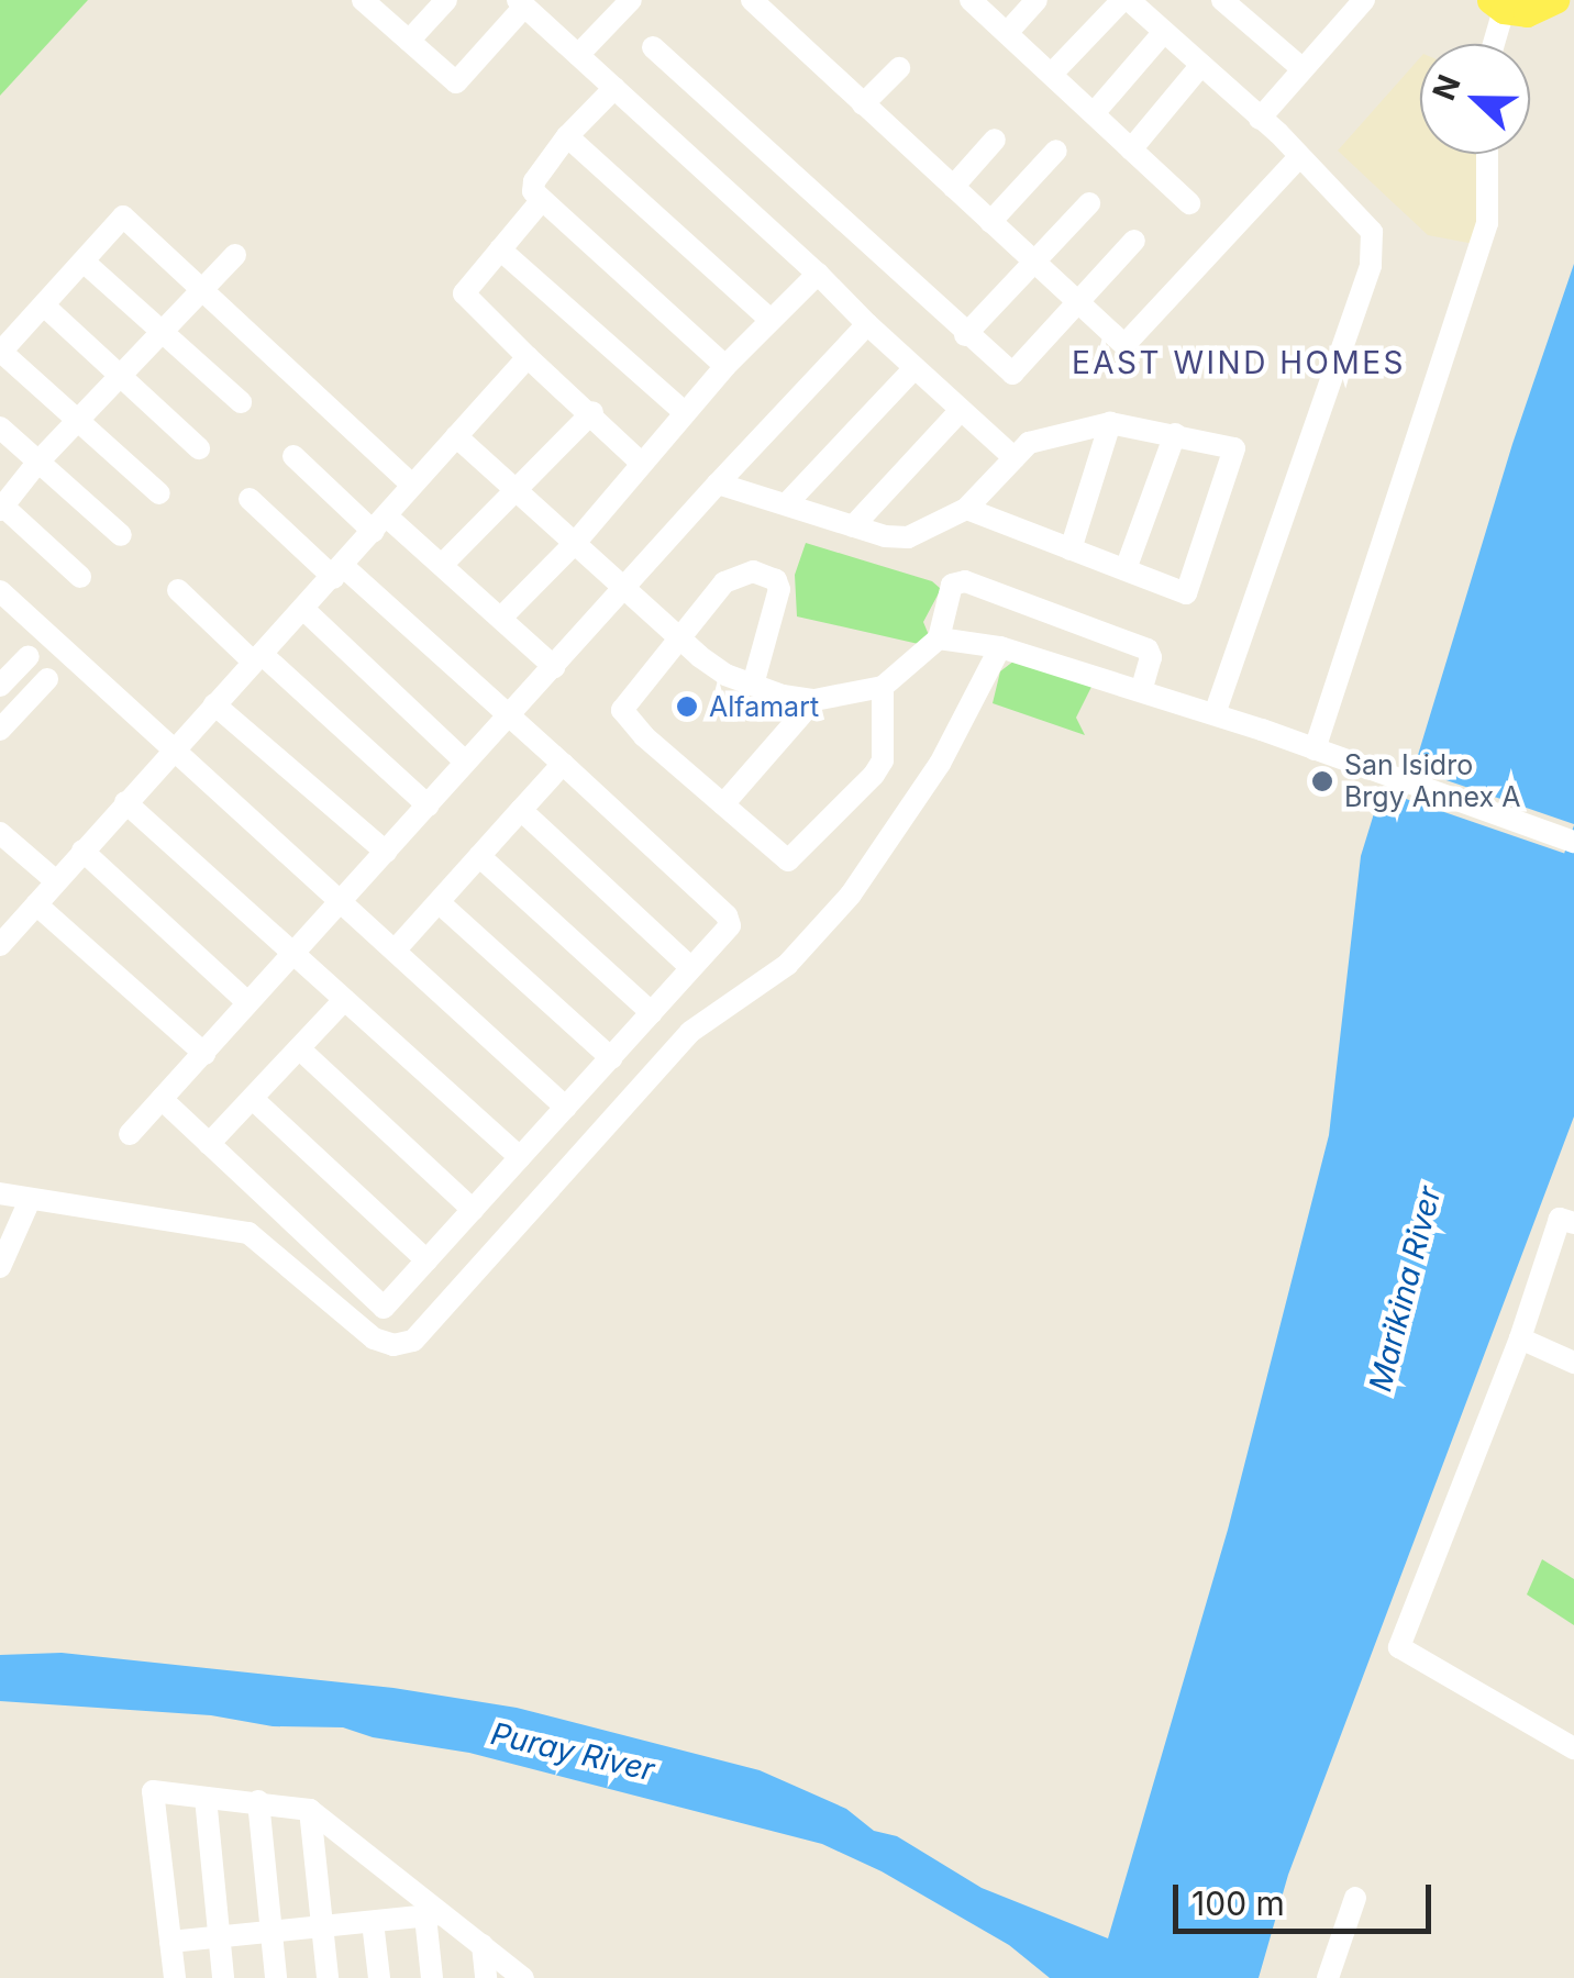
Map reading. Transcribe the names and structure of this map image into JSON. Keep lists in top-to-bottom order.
{
  "districts": ["EAST WIND HOMES"],
  "water": ["Marikina River", "Puray River"],
  "places": ["Alfamart", "San Isidro Brgy Annex A"],
  "scale_bar": "100 m",
  "north": "left"
}
